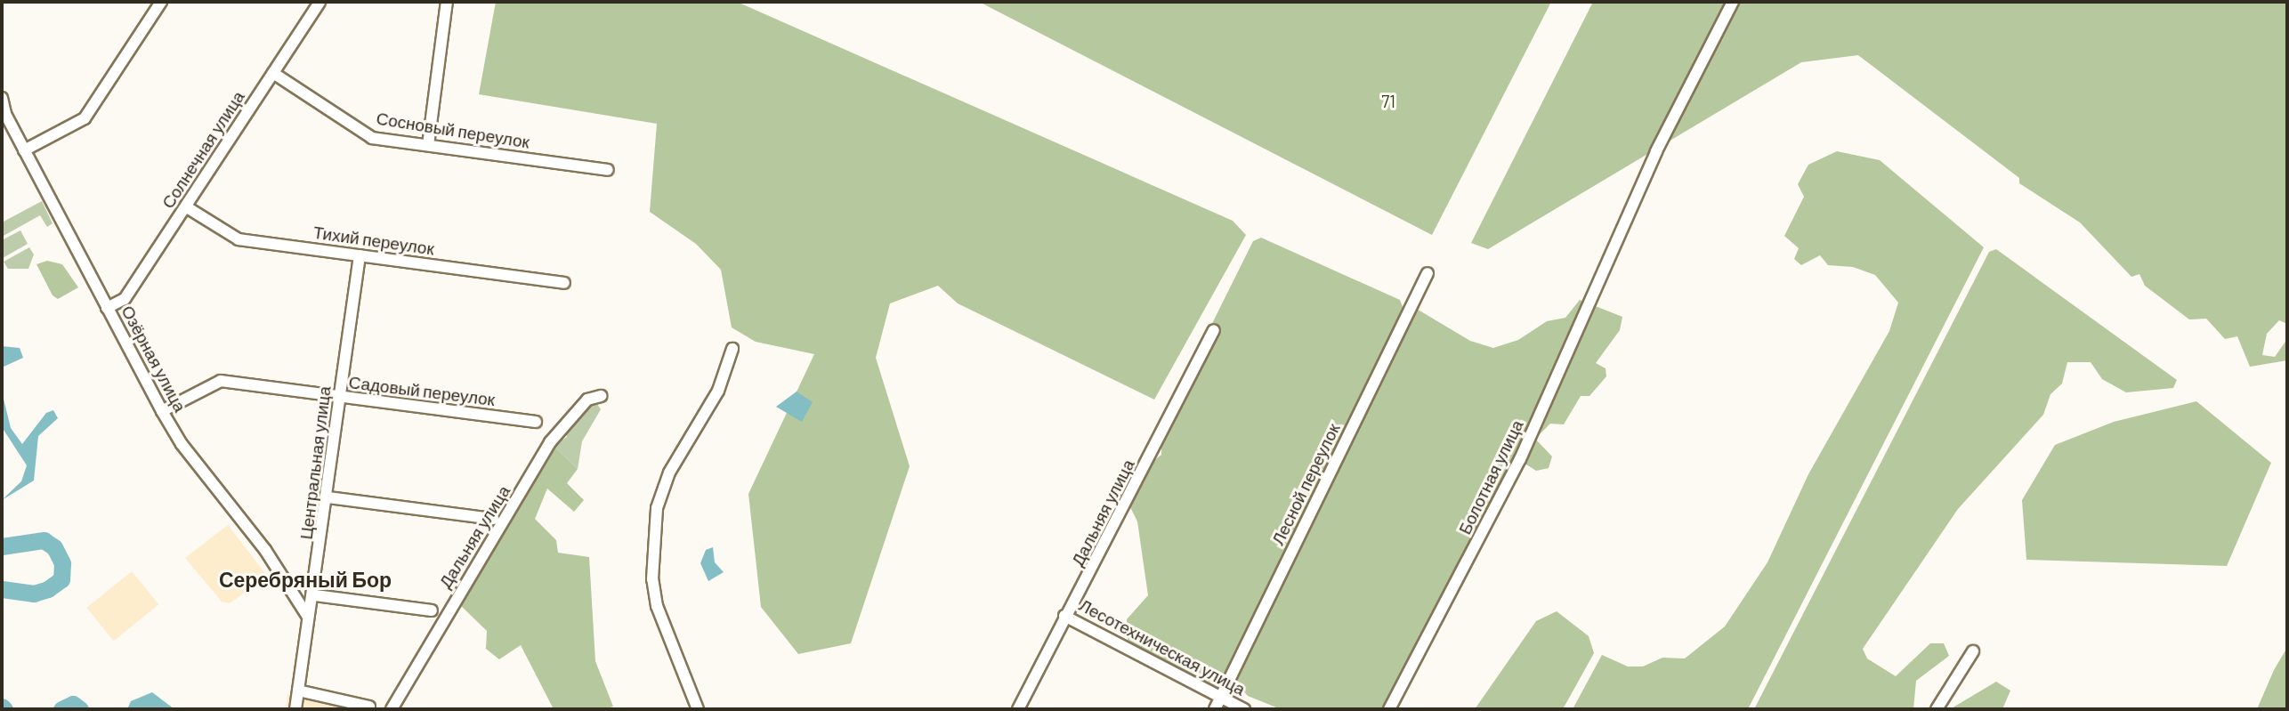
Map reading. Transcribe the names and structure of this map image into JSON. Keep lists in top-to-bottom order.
{
  "streets": {
    "street": [
      "Сосновый переулок",
      "Солнечная улица",
      "Тихий переулок",
      "Озёрная улица",
      "Садовый переулок",
      "Центральная улица",
      "Болотная улица",
      "Лесной переулок",
      "Дальняя улица",
      "Лесотехническая улица"
    ]
  },
  "crossings": [
    ["Сосновый переулок", "Солнечная улица"],
    ["Солнечная улица", "Тихий переулок"],
    ["Солнечная улица", "Озёрная улица"],
    ["Тихий переулок", "Центральная улица"],
    ["Озёрная улица", "Садовый переулок"],
    ["Озёрная улица", "Центральная улица"],
    ["Садовый переулок", "Центральная улица"],
    ["Лесной переулок", "Лесотехническая улица"],
    ["Дальняя улица", "Лесотехническая улица"]
  ],
  "districts": ["Серебряный Бор"],
  "parks": ["71"]
}
